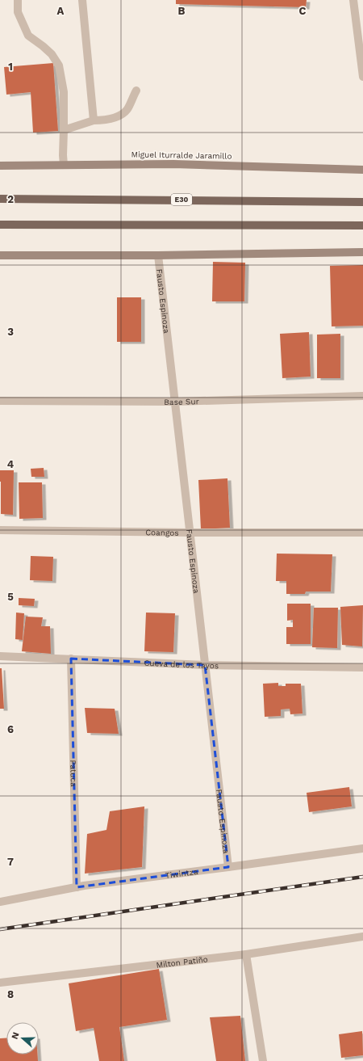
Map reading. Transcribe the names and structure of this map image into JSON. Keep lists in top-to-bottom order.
{
  "streets": {
    "main road": ["Miguel Iturralde Jaramillo", "E30"],
    "street": [
      "Fausto Espinoza",
      "Base Sur",
      "Coangos",
      "Cueva de los Tayos",
      "Patuca",
      "Tiwintza",
      "Milton Patiño"
    ]
  },
  "crossings": [
    ["Fausto Espinoza", "Base Sur"],
    ["Fausto Espinoza", "Coangos"],
    ["Fausto Espinoza", "Cueva de los Tayos"],
    ["Fausto Espinoza", "Tiwintza"],
    ["Cueva de los Tayos", "Patuca"],
    ["Patuca", "Tiwintza"]
  ],
  "north": "left",
  "grid": {
    "columns": ["A", "B", "C"],
    "rows": [
      "1",
      "2",
      "3",
      "4",
      "5",
      "6",
      "7",
      "8"
    ]
  }
}
